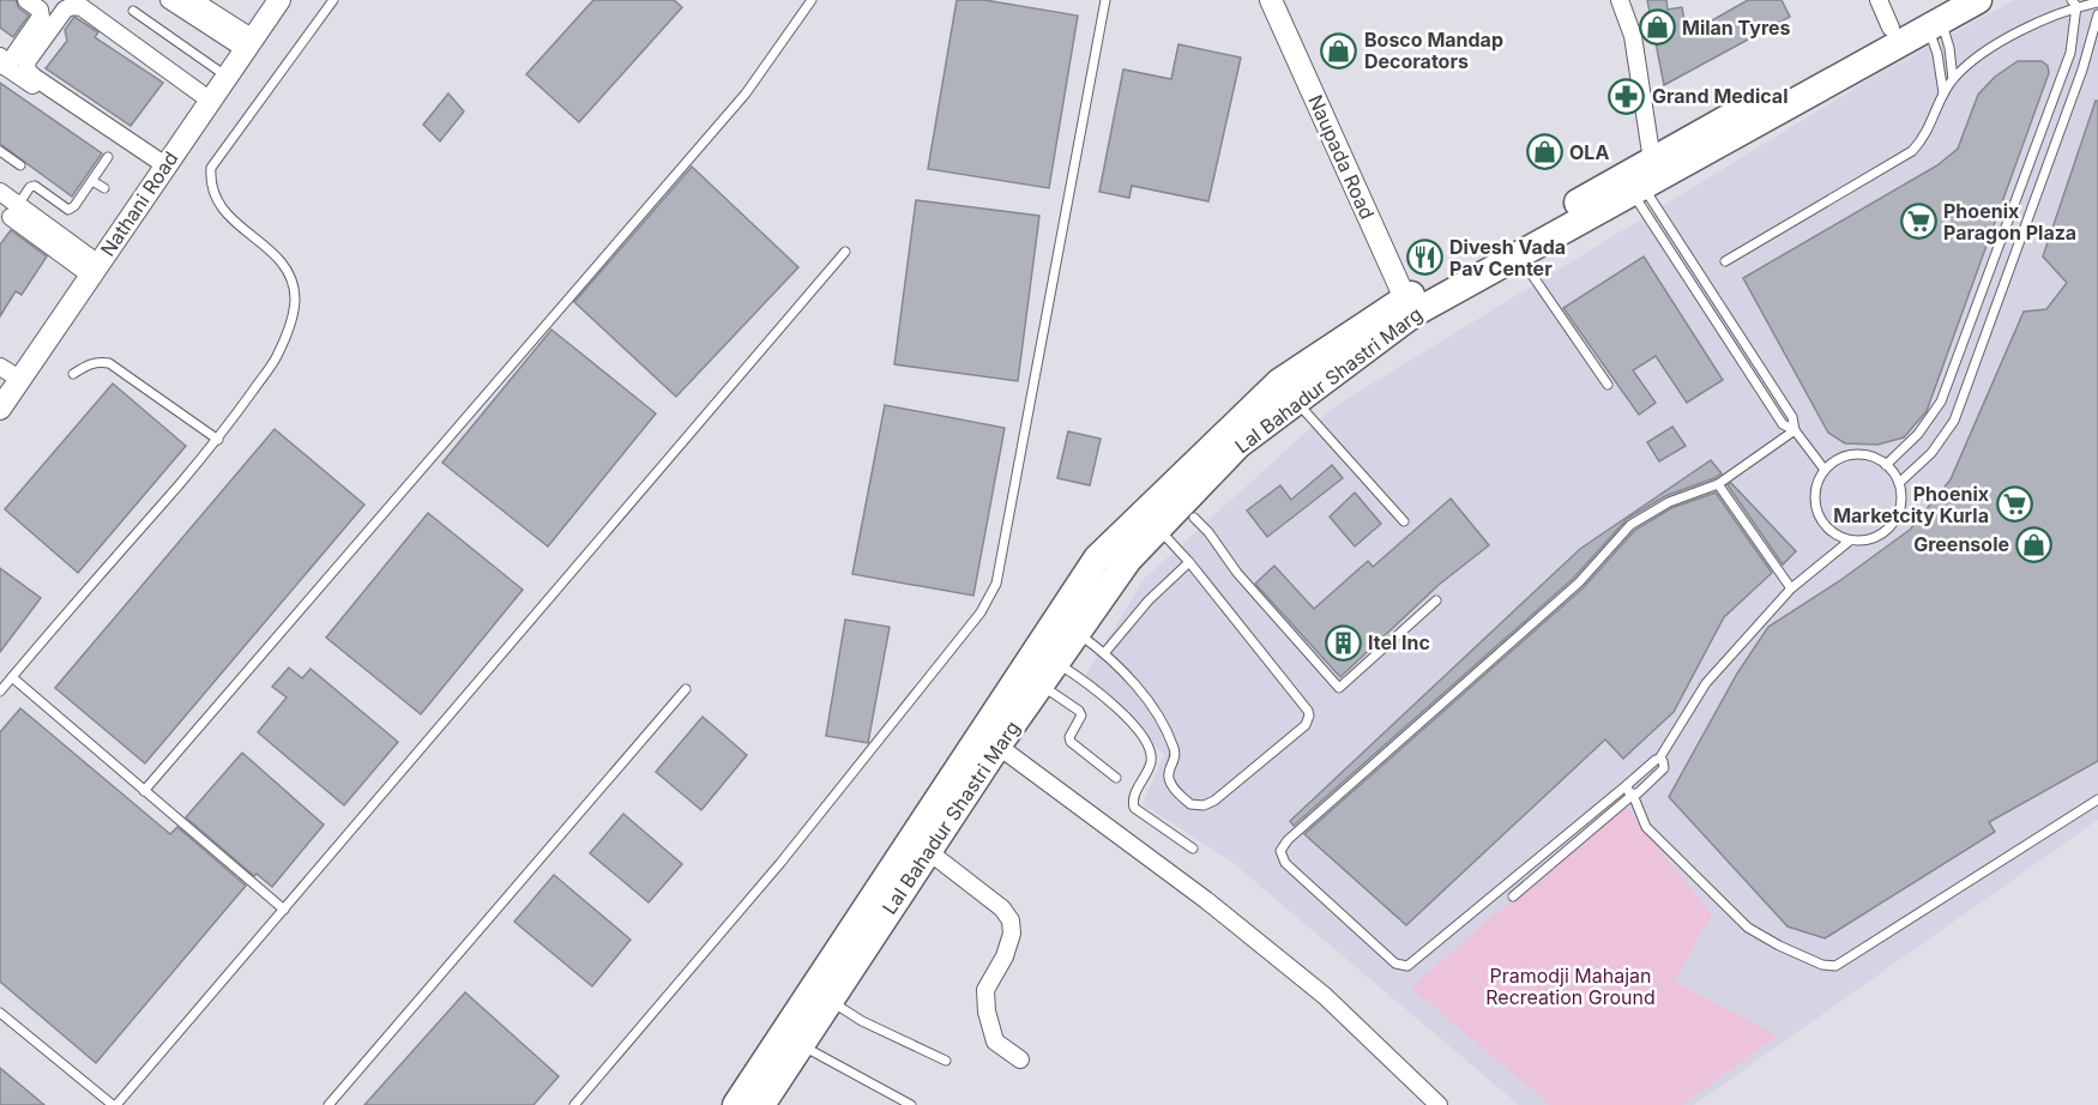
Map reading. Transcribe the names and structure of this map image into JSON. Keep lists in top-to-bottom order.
{
  "streets": {
    "main road": ["Lal Bahadur Shastri Marg"],
    "street": ["Naupada Road", "Nathani Road"]
  },
  "crossings": [
    ["Naupada Road", "Lal Bahadur Shastri Marg"]
  ],
  "parks": ["Pramodji Mahajan Recreation Ground"],
  "places": {
    "shop": [
      "Milan Tyres",
      "Bosco Mandap Decorators",
      "OLA",
      "Greensole"
    ],
    "pharmacy": ["Grand Medical"],
    "supermarket": ["Phoenix Paragon Plaza", "Phoenix Marketcity Kurla"],
    "restaurant": ["Divesh Vada Pav Center"],
    "building": ["Itel Inc"]
  }
}
